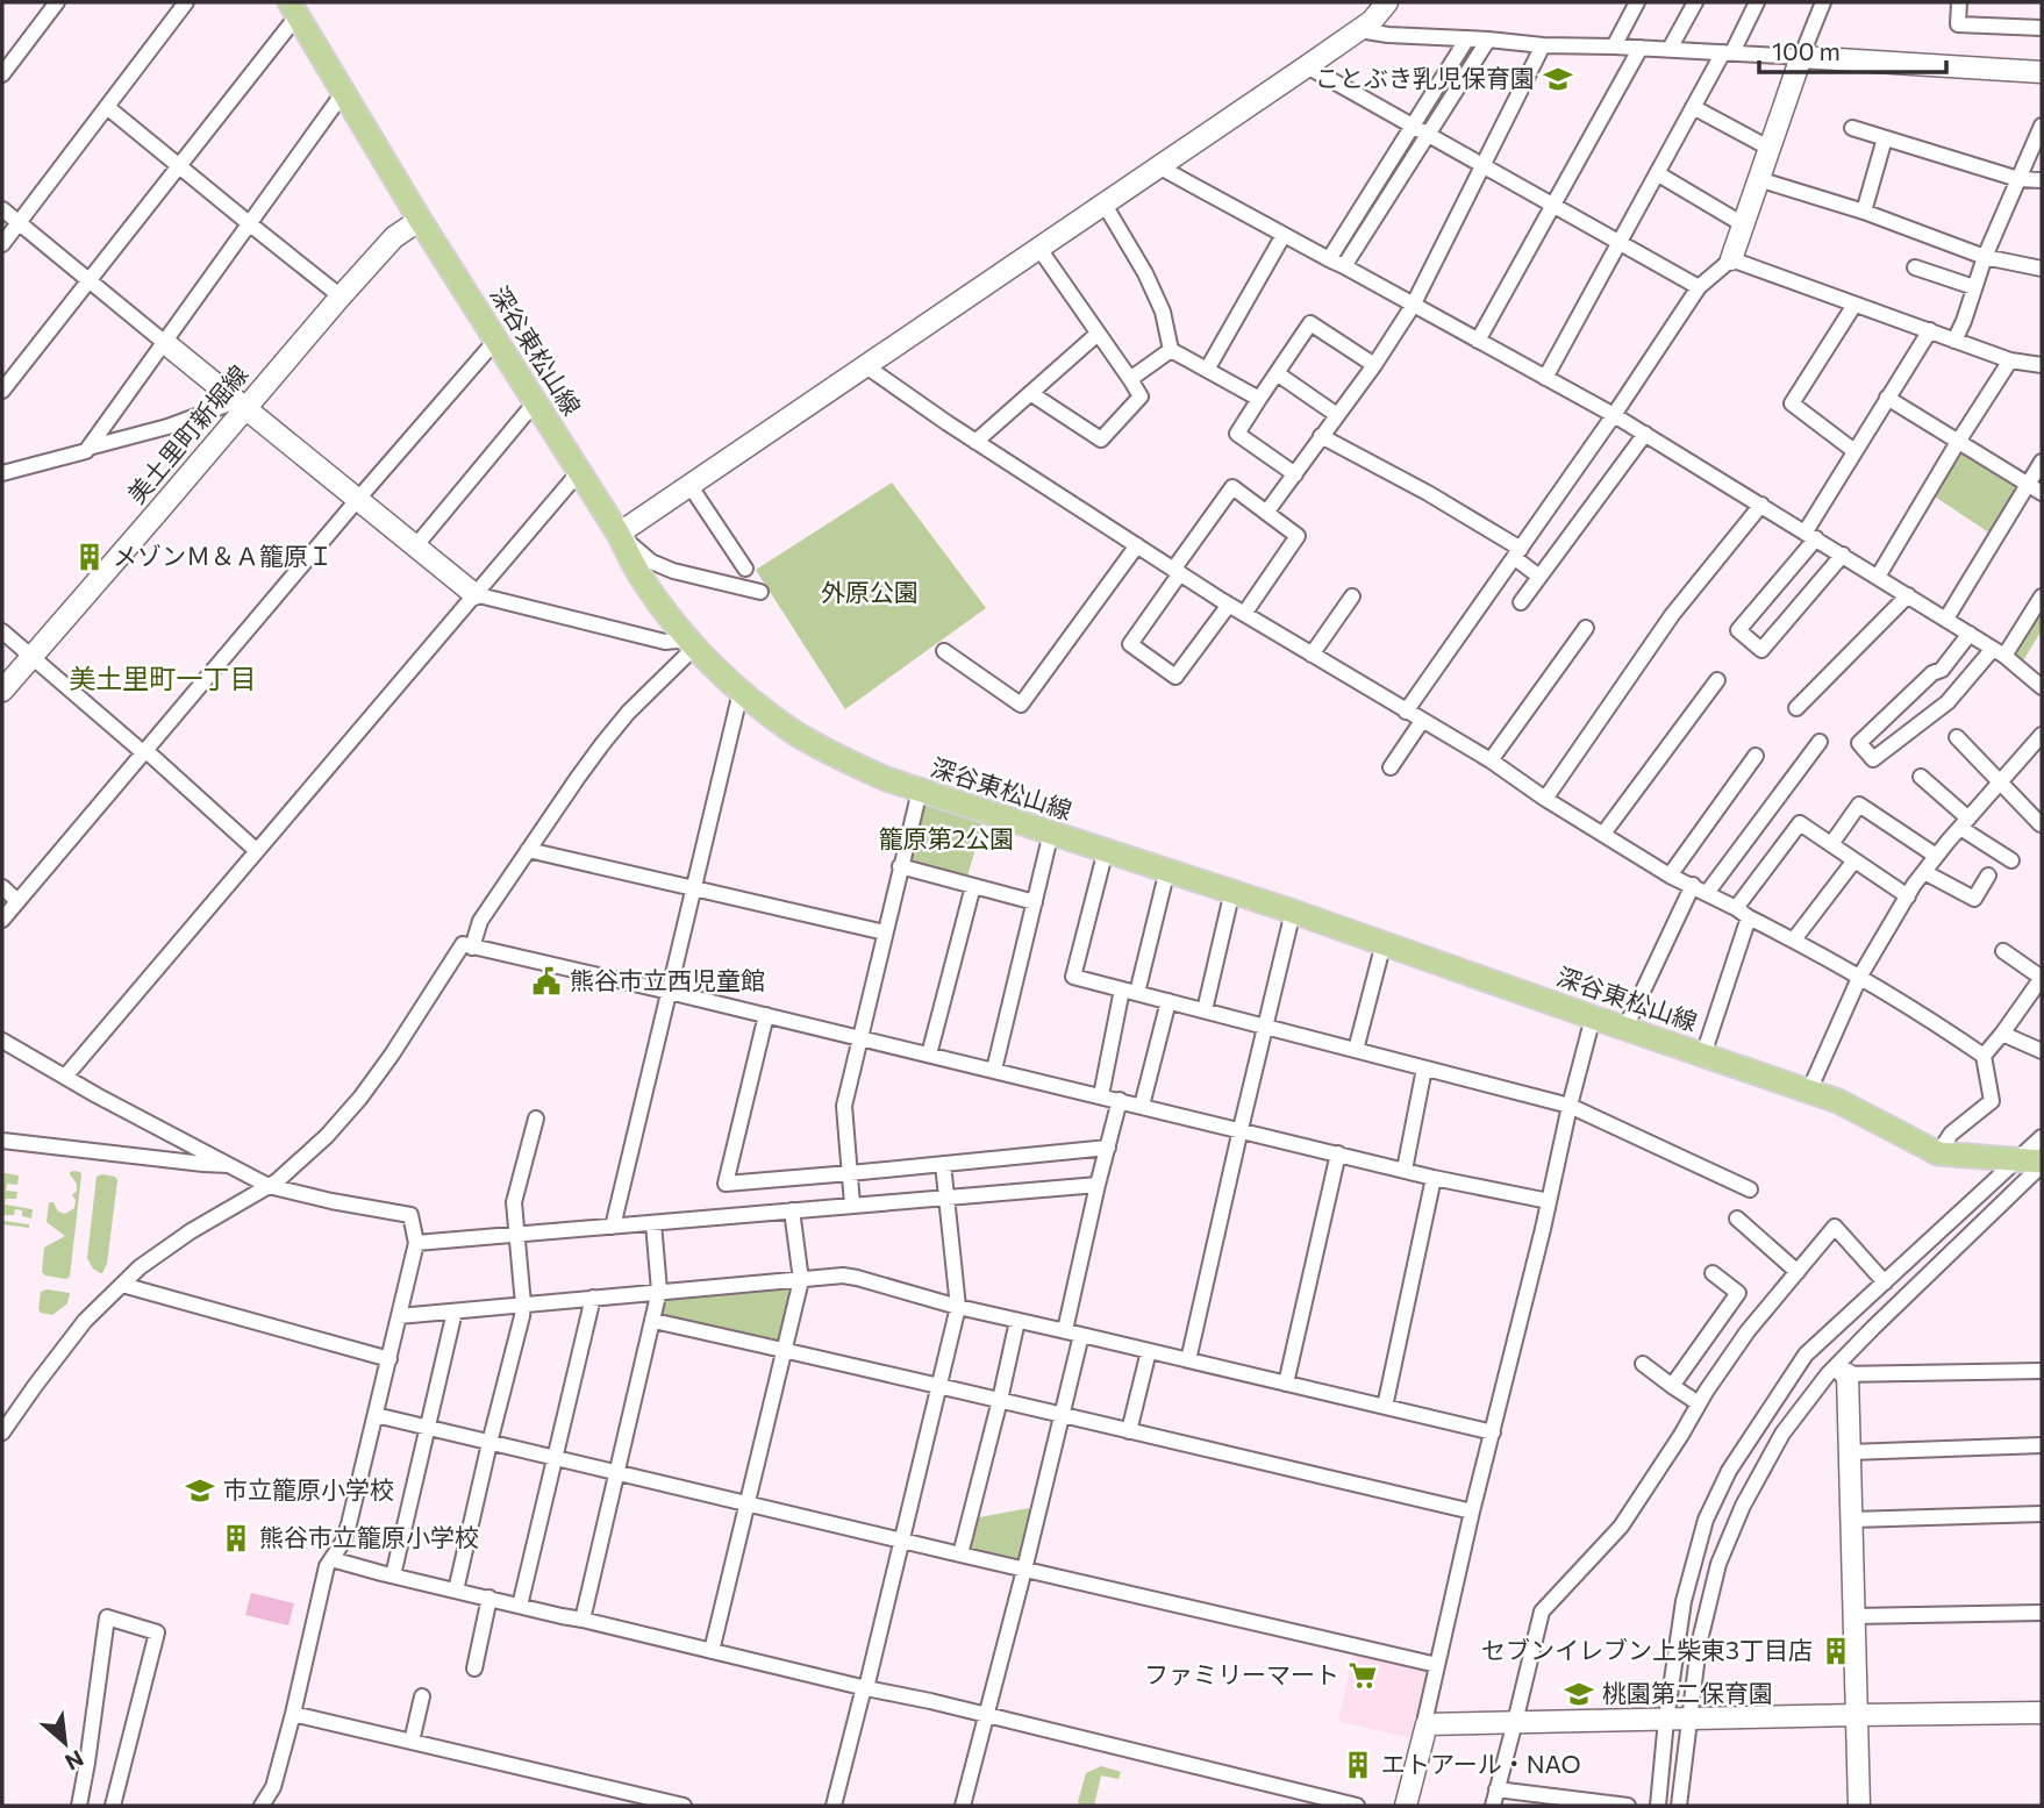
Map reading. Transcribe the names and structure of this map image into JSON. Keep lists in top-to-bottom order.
{
  "streets": {
    "main road": ["深谷東松山線"],
    "street": ["美土里町新堀線"]
  },
  "crossings": [
    ["深谷東松山線", "美土里町新堀線"]
  ],
  "districts": ["美土里町一丁目"],
  "parks": ["外原公園", "籠原第2公園"],
  "places": {
    "school or university": ["ことぶき乳児保育園", "市立籠原小学校", "桃園第二保育園"],
    "building": [
      "メゾンＭ＆Ａ籠原Ｉ",
      "熊谷市立籠原小学校",
      "セブンイレブン上柴東3丁目店",
      "エトアール・NAO"
    ],
    "public building": ["熊谷市立西児童館"],
    "supermarket": ["ファミリーマート"]
  },
  "scale_bar": "100 m",
  "north": "bottom right"
}
